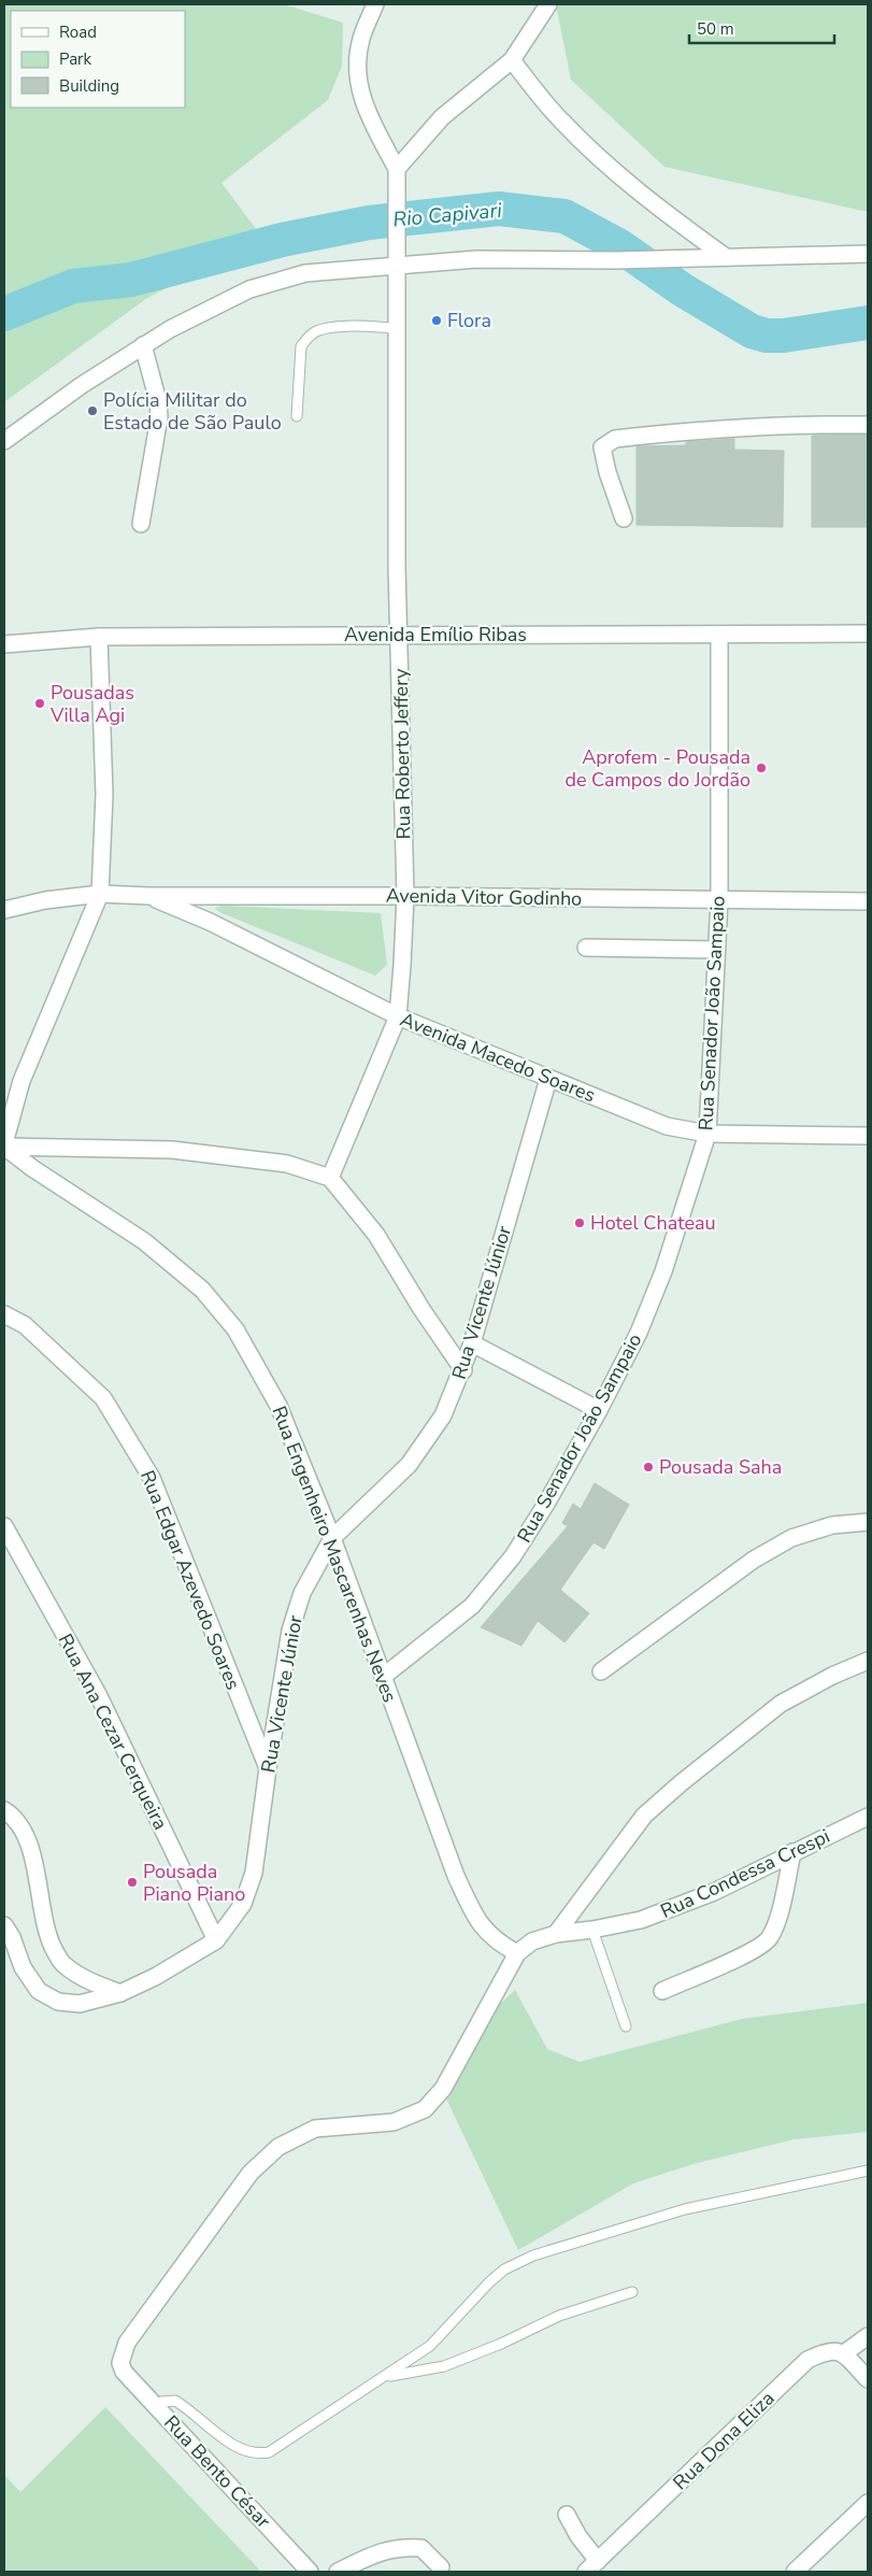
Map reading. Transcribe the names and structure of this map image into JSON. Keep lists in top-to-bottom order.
{
  "streets": {
    "street": [
      "Avenida Emílio Ribas",
      "Rua Roberto Jeffery",
      "Avenida Vitor Godinho",
      "Rua Senador João Sampaio",
      "Avenida Macedo Soares",
      "Rua Vicente Júnior",
      "Rua Engenheiro Mascarenhas Neves",
      "Rua Edgar Azevedo Soares",
      "Rua Ana Cezar Cerqueira",
      "Rua Condessa Crespi",
      "Rua Dona Eliza",
      "Rua Bento César"
    ]
  },
  "crossings": [
    ["Avenida Emílio Ribas", "Rua Roberto Jeffery"],
    ["Avenida Emílio Ribas", "Rua Senador João Sampaio"],
    ["Rua Roberto Jeffery", "Avenida Vitor Godinho"],
    ["Rua Roberto Jeffery", "Avenida Macedo Soares"],
    ["Avenida Vitor Godinho", "Rua Senador João Sampaio"],
    ["Avenida Vitor Godinho", "Avenida Macedo Soares"],
    ["Rua Senador João Sampaio", "Avenida Macedo Soares"],
    ["Rua Senador João Sampaio", "Rua Engenheiro Mascarenhas Neves"],
    ["Avenida Macedo Soares", "Rua Vicente Júnior"],
    ["Rua Vicente Júnior", "Rua Engenheiro Mascarenhas Neves"],
    ["Rua Vicente Júnior", "Rua Edgar Azevedo Soares"],
    ["Rua Vicente Júnior", "Rua Ana Cezar Cerqueira"],
    ["Rua Engenheiro Mascarenhas Neves", "Rua Condessa Crespi"],
    ["Rua Engenheiro Mascarenhas Neves", "Rua Bento César"],
    ["Rua Condessa Crespi", "Rua Bento César"]
  ],
  "water": ["Rio Capivari"],
  "places": [
    "Flora",
    "Polícia Militar do Estado de São Paulo",
    "Pousadas Villa Agi",
    "Aprofem - Pousada de Campos do Jordão",
    "Hotel Chateau",
    "Pousada Saha",
    "Pousada Piano Piano"
  ],
  "legend": ["Road", "Park", "Building"],
  "scale_bar": "50 m"
}
